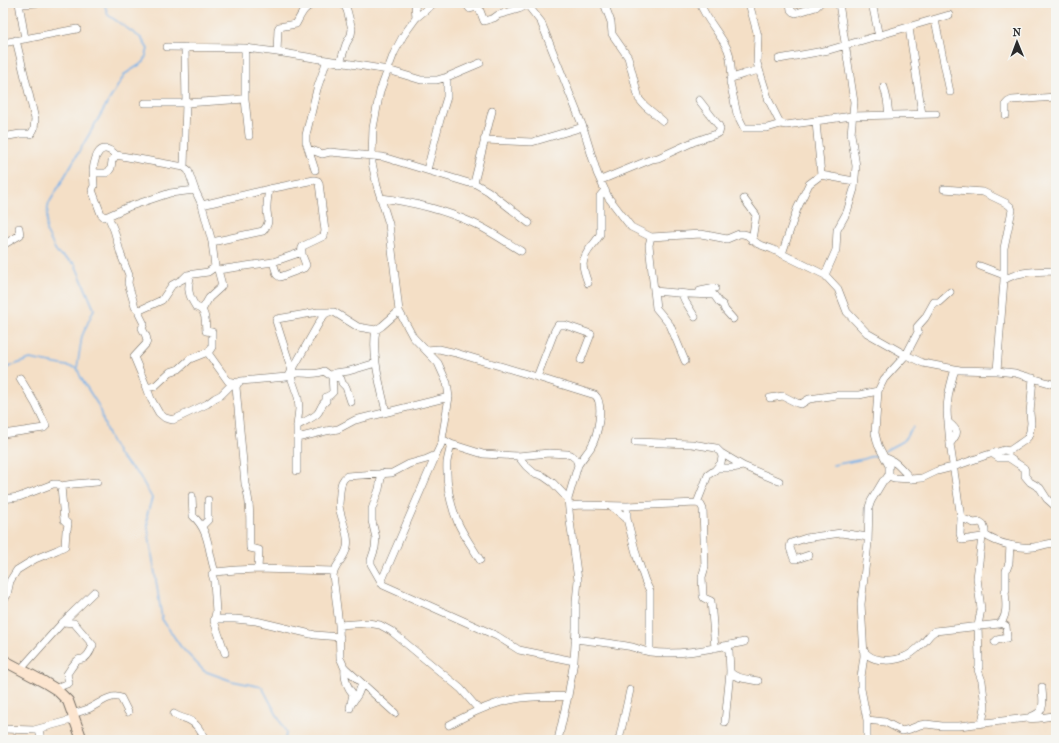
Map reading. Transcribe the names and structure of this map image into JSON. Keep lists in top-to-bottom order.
{
  "north": "top"
}
